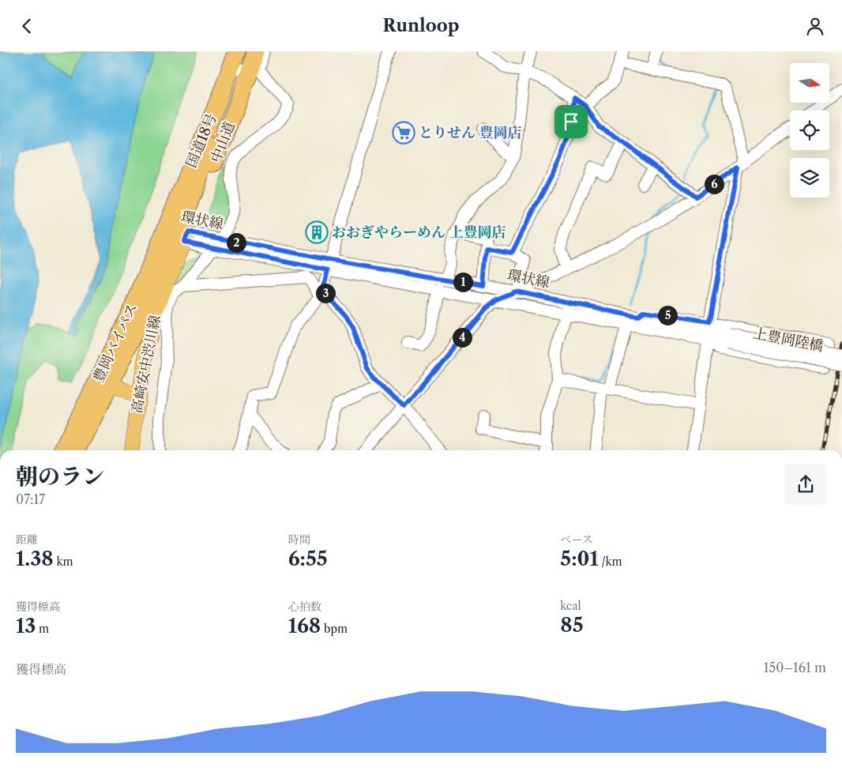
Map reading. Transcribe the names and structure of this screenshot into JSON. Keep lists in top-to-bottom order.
{
  "streets": {
    "highway": ["国道18号", "中山道", "豊岡バイパス"],
    "main road": ["高崎安中渋川線"],
    "street": ["環状線", "上豊岡陸橋"]
  },
  "crossings": [
    ["国道18号", "中山道"],
    ["国道18号", "環状線"],
    ["国道18号", "豊岡バイパス"],
    ["国道18号", "高崎安中渋川線"],
    ["中山道", "環状線"],
    ["中山道", "豊岡バイパス"],
    ["中山道", "高崎安中渋川線"],
    ["環状線", "上豊岡陸橋"],
    ["環状線", "豊岡バイパス"],
    ["環状線", "高崎安中渋川線"],
    ["豊岡バイパス", "高崎安中渋川線"]
  ],
  "places": {
    "supermarket": ["とりせん 豊岡店"],
    "building": ["おおぎやらーめん 上豊岡店"]
  },
  "north": "right",
  "page": {
    "header": "Runloop",
    "pins": [
      "6",
      "2",
      "1",
      "3",
      "5",
      "4"
    ],
    "heading": ["朝のラン", "07:17"],
    "stats": [
      ["距離", "1.38 km"],
      ["時間", "6:55"],
      ["ペース", "5:01 /km"],
      ["獲得標高", "13 m"],
      ["心拍数", "168 bpm"],
      ["kcal", "85"]
    ],
    "chart": ["獲得標高", "150–161 m"]
  }
}
